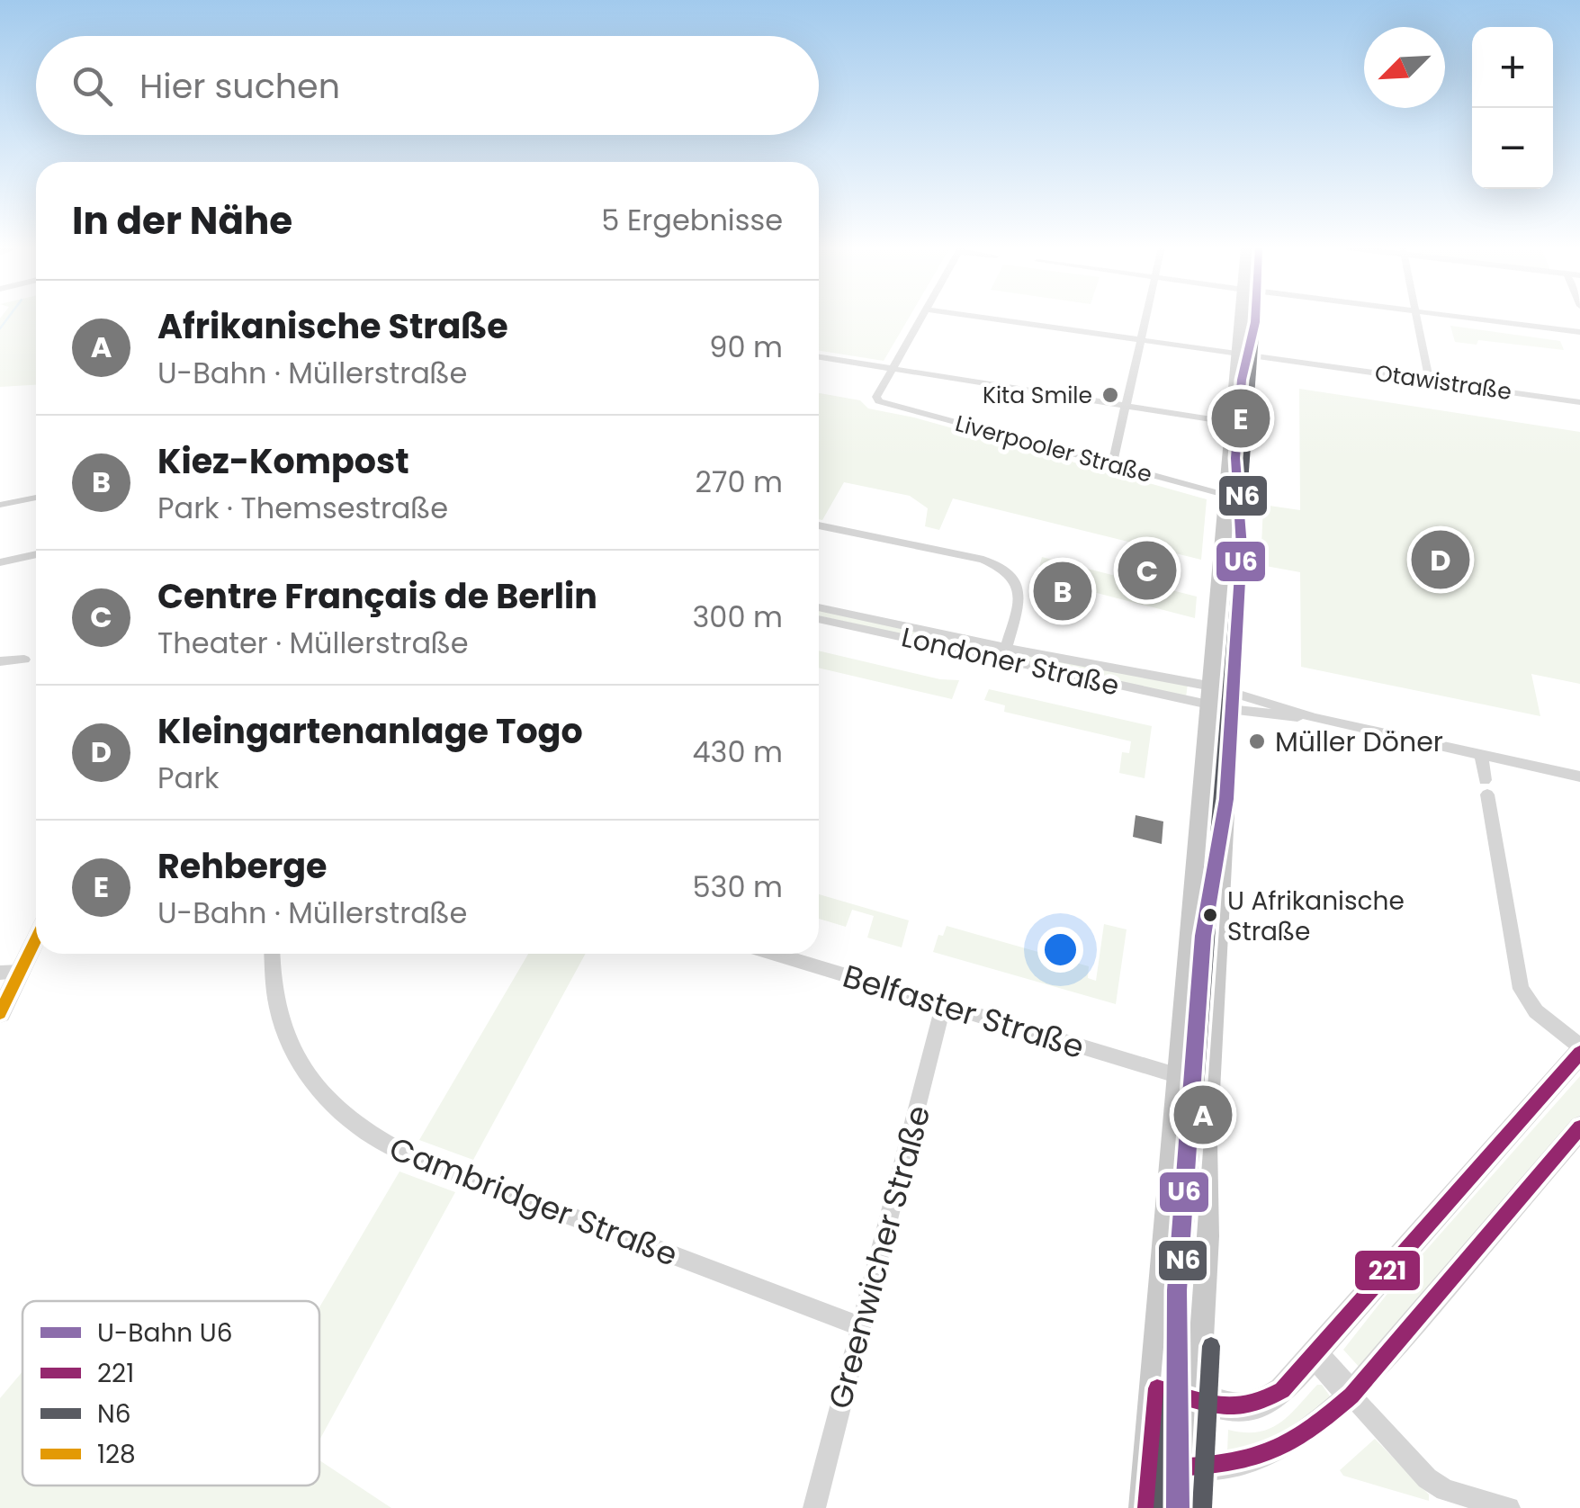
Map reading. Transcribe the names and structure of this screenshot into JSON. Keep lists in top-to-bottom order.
{
  "streets": {
    "street": [
      "Otawistraße",
      "Liverpooler Straße",
      "Londoner Straße",
      "Belfaster Straße",
      "Cambridger Straße",
      "Greenwicher Straße"
    ]
  },
  "crossings": [
    ["Belfaster Straße", "Greenwicher Straße"],
    ["Cambridger Straße", "Greenwicher Straße"]
  ],
  "places": ["Kita Smile", "Müller Döner", "U Afrikanische Straße"],
  "lines": [
    "metro line U6",
    "transit line N6",
    "transit line 128",
    "transit line 221"
  ],
  "legend": [
    "U-Bahn U6",
    "221",
    "N6",
    "128"
  ],
  "north": "bottom left",
  "page": {
    "map_buttons": ["+", "−"],
    "search": "Hier suchen",
    "heading": ["In der Nähe", "5 Ergebnisse"],
    "list": [
      {
        "mark": "A",
        "name": "Afrikanische Straße",
        "note": "U-Bahn · Müllerstraße",
        "value": "90 m"
      },
      {
        "mark": "B",
        "name": "Kiez-Kompost",
        "note": "Park · Themsestraße",
        "value": "270 m"
      },
      {
        "mark": "C",
        "name": "Centre Français de Berlin",
        "note": "Theater · Müllerstraße",
        "value": "300 m"
      },
      {
        "mark": "D",
        "name": "Kleingartenanlage Togo",
        "note": "Park",
        "value": "430 m"
      },
      {
        "mark": "E",
        "name": "Rehberge",
        "note": "U-Bahn · Müllerstraße",
        "value": "530 m"
      }
    ],
    "pins": [
      "E",
      "D",
      "C",
      "B",
      "A"
    ]
  }
}
